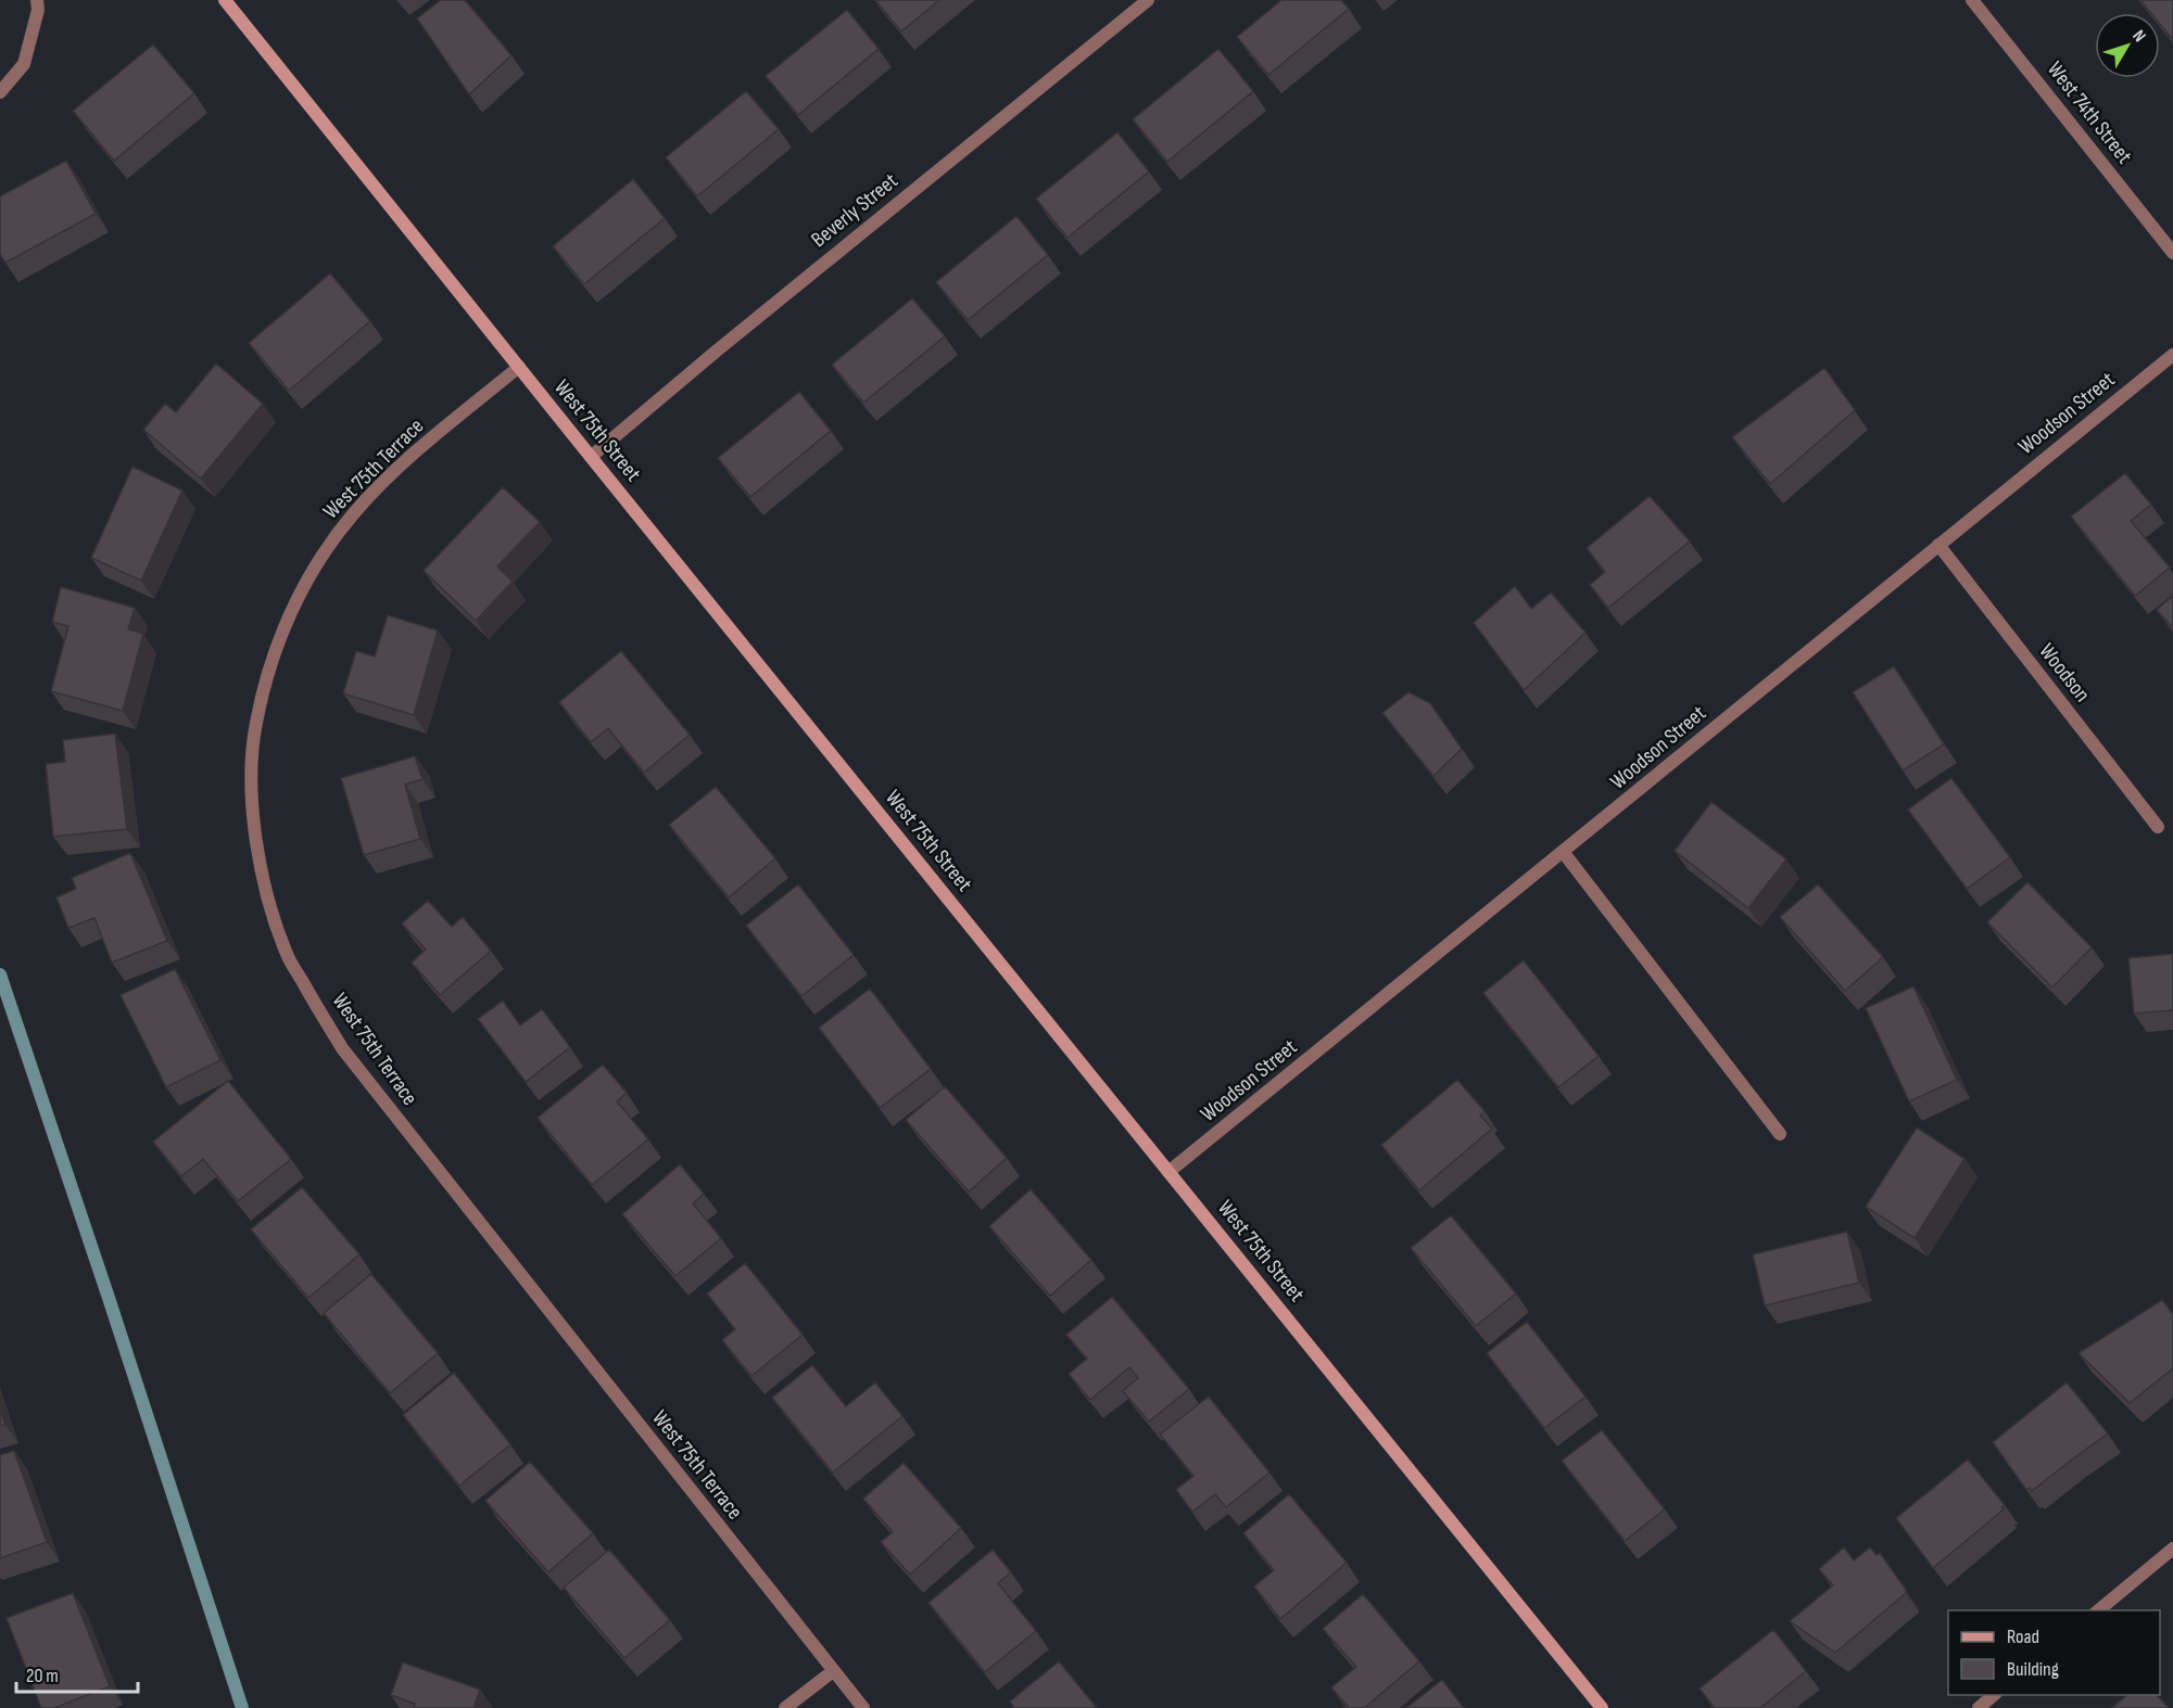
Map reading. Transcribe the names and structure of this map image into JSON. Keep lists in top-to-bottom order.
{
  "streets": {
    "main road": ["West 75th Street"],
    "street": [
      "West 74th Street",
      "Beverly Street",
      "Woodson Street",
      "West 75th Terrace",
      "Woodson"
    ]
  },
  "crossings": [
    ["Beverly Street", "West 75th Street"],
    ["Woodson Street", "West 75th Street"],
    ["Woodson Street", "Woodson"],
    ["West 75th Street", "West 75th Terrace"]
  ],
  "legend": ["Road", "Building"],
  "scale_bar": "20 m",
  "north": "top right"
}
